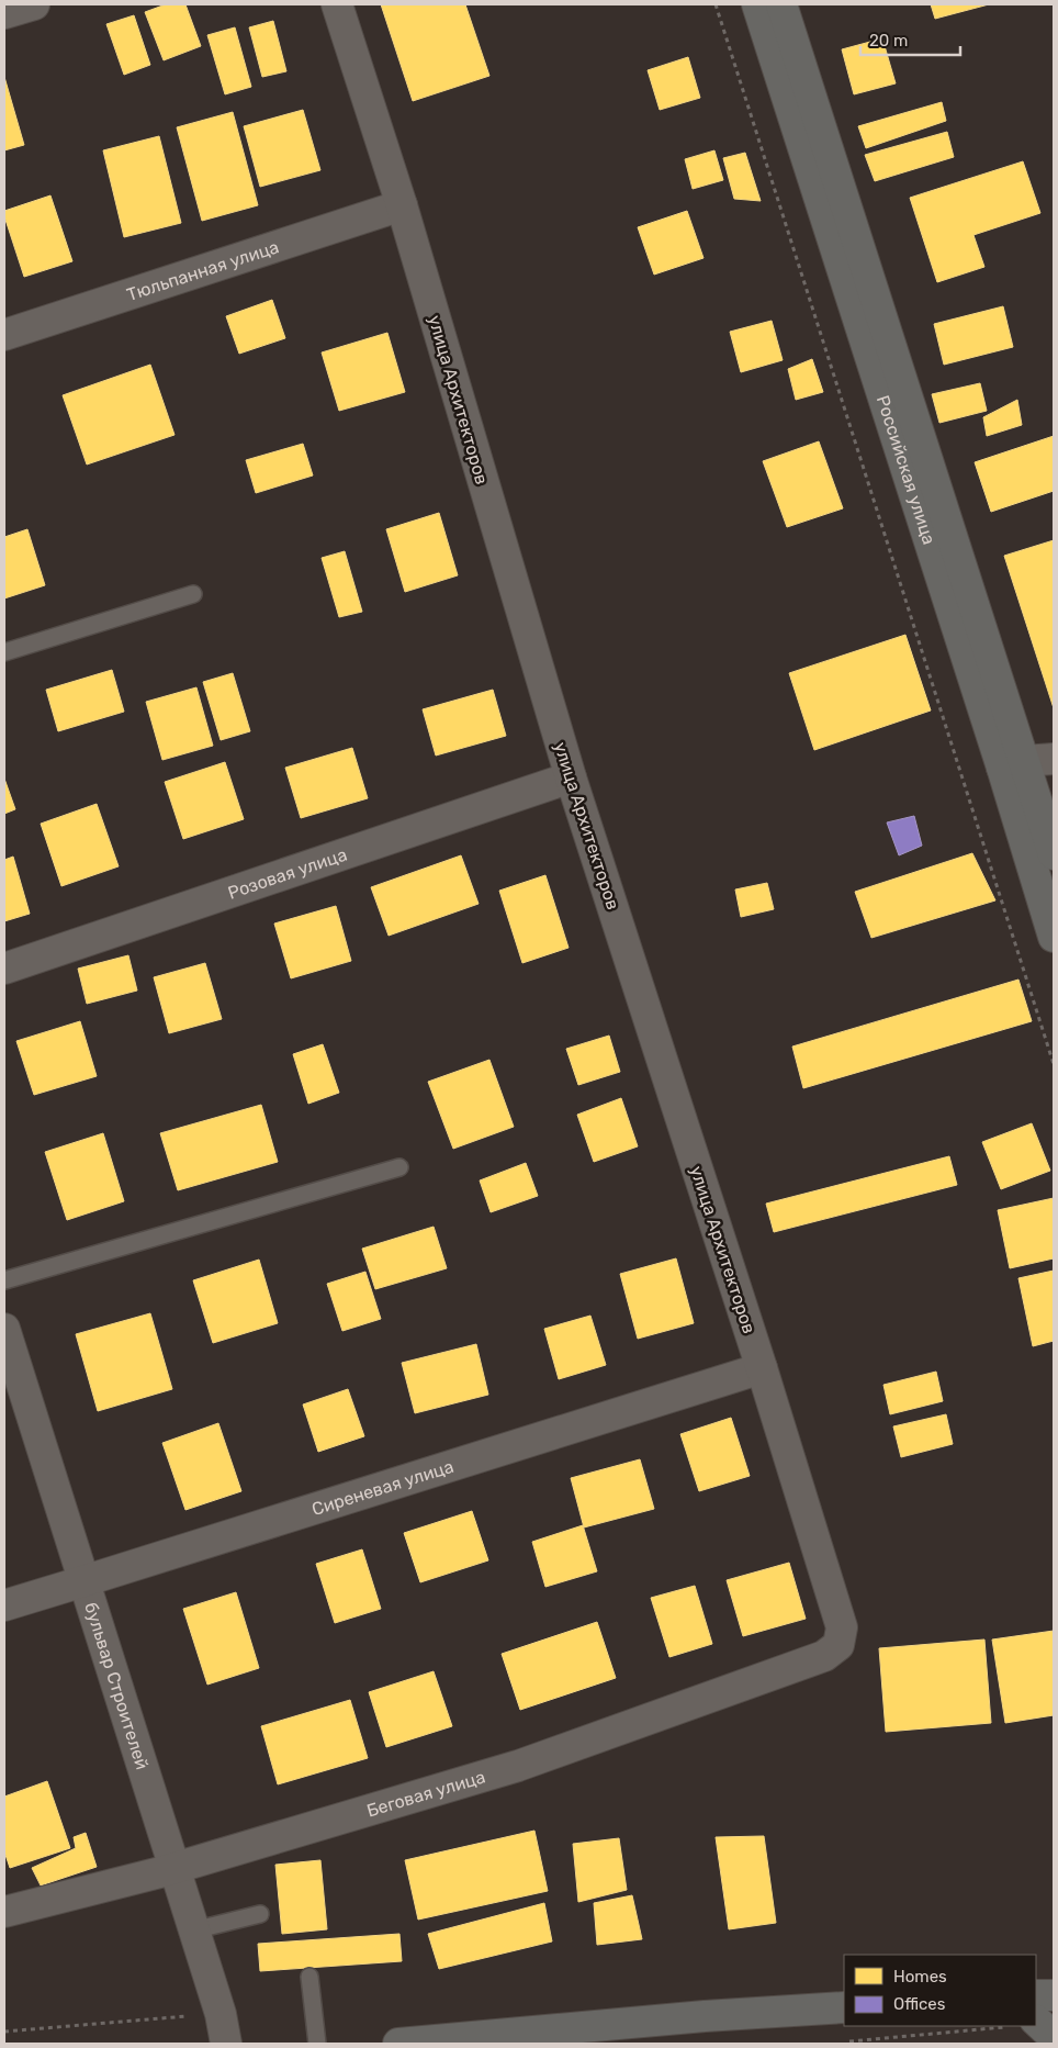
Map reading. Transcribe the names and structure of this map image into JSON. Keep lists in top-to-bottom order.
{
  "streets": {
    "main road": ["Российская улица"],
    "street": [
      "Тюльпанная улица",
      "улица Архитекторов",
      "Розовая улица",
      "Сиреневая улица",
      "бульвар Строителей",
      "Беговая улица"
    ]
  },
  "crossings": [
    ["Тюльпанная улица", "улица Архитекторов"],
    ["улица Архитекторов", "Розовая улица"],
    ["улица Архитекторов", "Сиреневая улица"],
    ["улица Архитекторов", "Беговая улица"],
    ["Сиреневая улица", "бульвар Строителей"],
    ["бульвар Строителей", "Беговая улица"]
  ],
  "legend": ["Homes", "Offices"],
  "scale_bar": "20 m"
}
